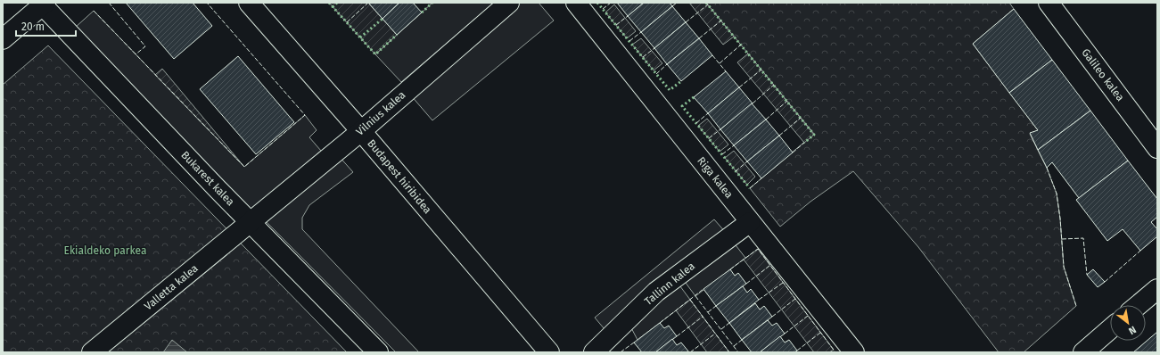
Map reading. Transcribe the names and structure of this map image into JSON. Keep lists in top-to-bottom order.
{
  "streets": {
    "street": [
      "Galileo kalea",
      "Vilnius kalea",
      "Budapest hiribidea",
      "Riga kalea",
      "Bukarest kalea",
      "Tallinn kalea",
      "Valletta kalea"
    ]
  },
  "crossings": [
    ["Vilnius kalea", "Budapest hiribidea"],
    ["Vilnius kalea", "Bukarest kalea"],
    ["Vilnius kalea", "Valletta kalea"],
    ["Riga kalea", "Tallinn kalea"],
    ["Bukarest kalea", "Valletta kalea"]
  ],
  "parks": ["Ekialdeko parkea"],
  "scale_bar": "20 m",
  "north": "bottom right"
}
